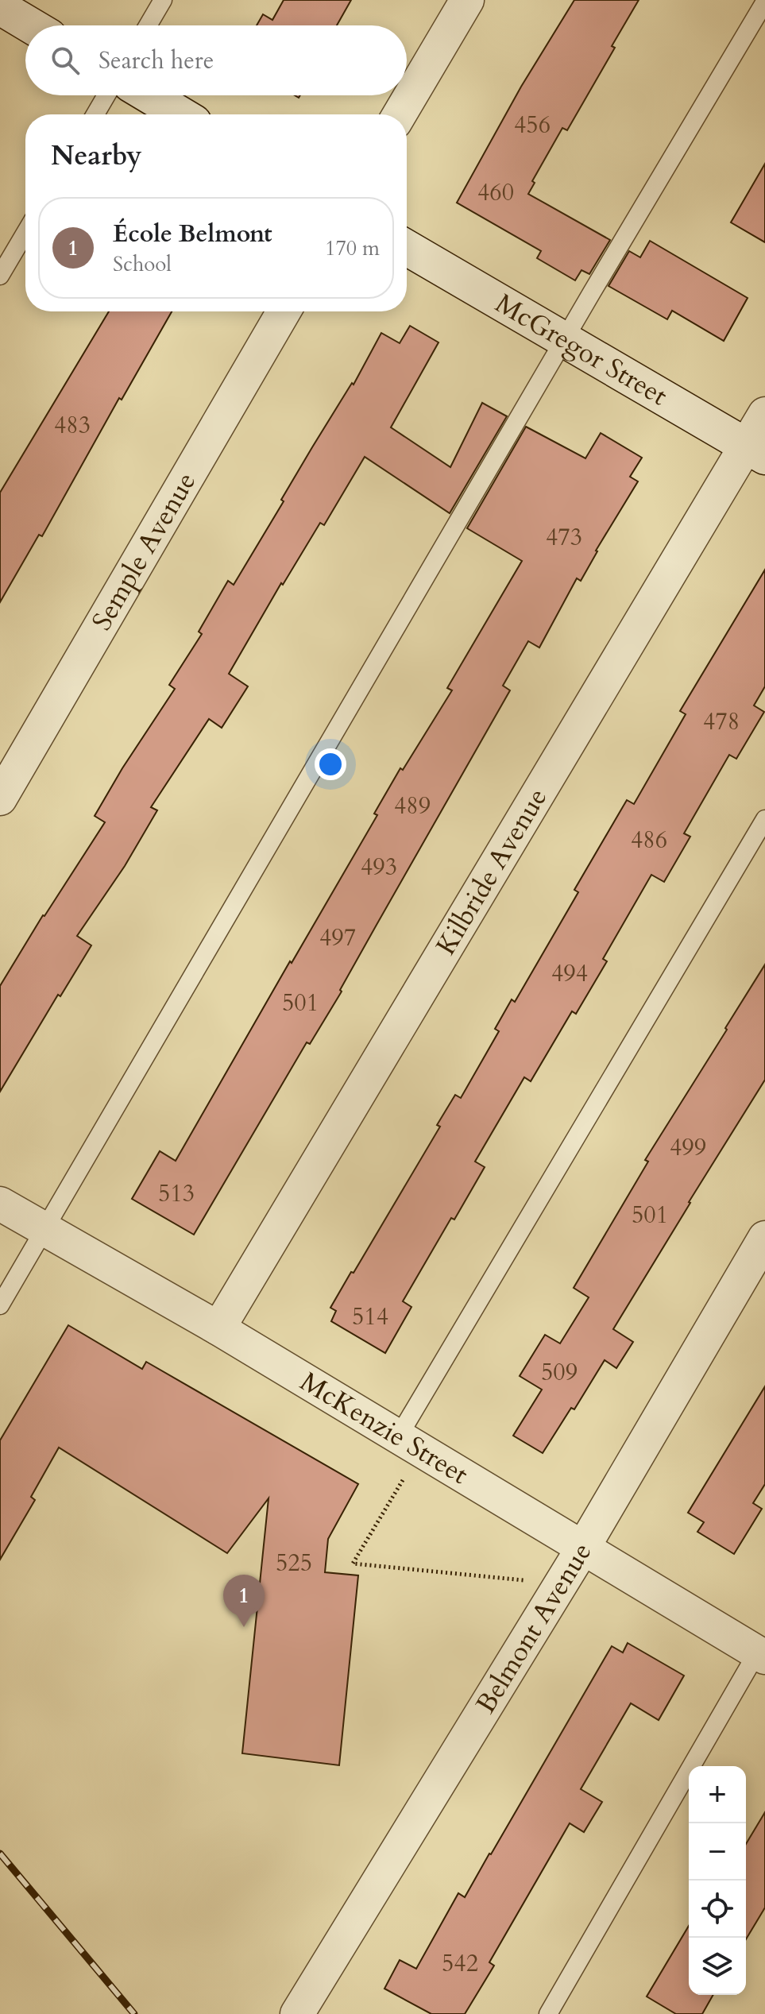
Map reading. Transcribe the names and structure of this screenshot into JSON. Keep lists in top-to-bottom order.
{
  "streets": {
    "main road": ["McGregor Street"],
    "street": [
      "Semple Avenue",
      "Kilbride Avenue",
      "McKenzie Street",
      "Belmont Avenue"
    ]
  },
  "crossings": [
    ["McGregor Street", "Kilbride Avenue"],
    ["Kilbride Avenue", "McKenzie Street"],
    ["McKenzie Street", "Belmont Avenue"]
  ],
  "house_numbers": [
    "456",
    "460",
    "483",
    "473",
    "478",
    "489",
    "486",
    "493",
    "497",
    "494",
    "501",
    "499",
    "513",
    "501",
    "514",
    "509",
    "525",
    "542"
  ],
  "page": {
    "search": "Search here",
    "heading": "Nearby",
    "list": [
      {
        "mark": "1",
        "name": "École Belmont",
        "note": "School",
        "value": "170 m"
      }
    ],
    "pins": "1",
    "map_buttons": ["+", "−"]
  }
}
